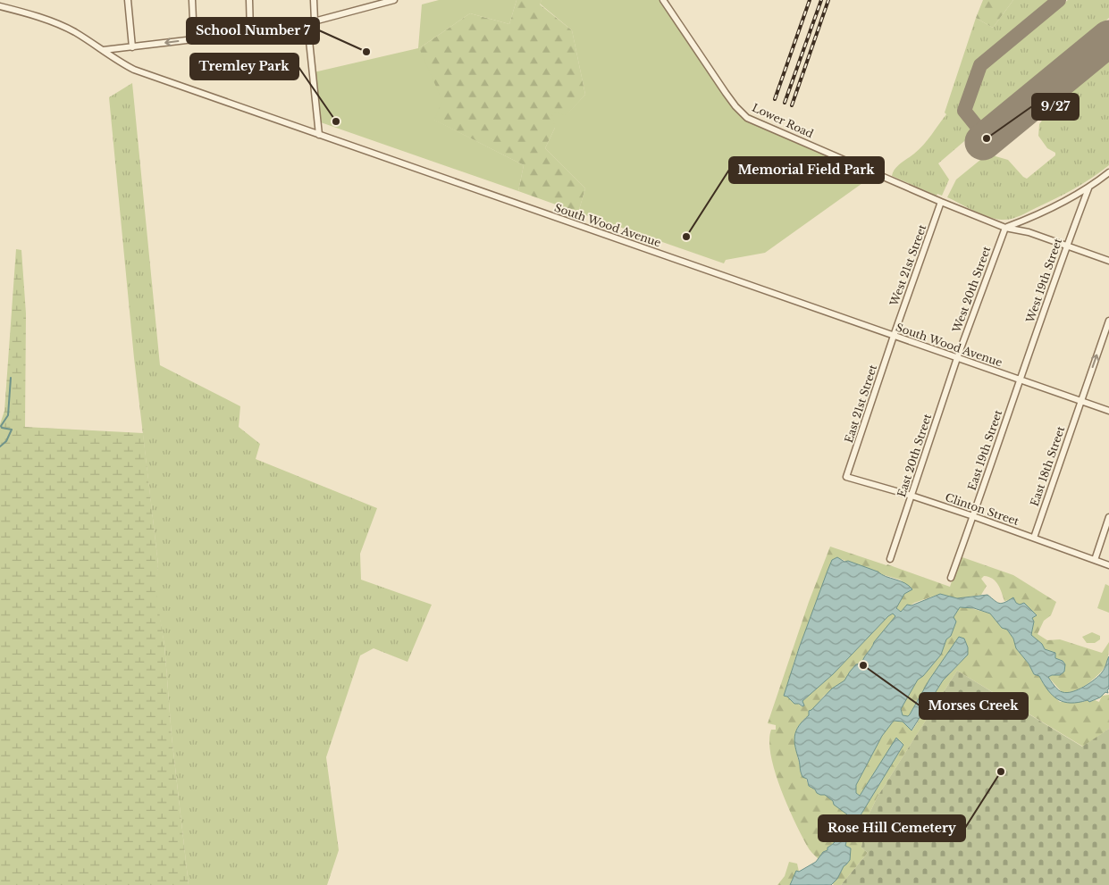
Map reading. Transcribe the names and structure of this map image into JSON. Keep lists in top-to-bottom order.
{
  "streets": {
    "street": [
      "Lower Road",
      "South Wood Avenue",
      "West 21st Street",
      "West 19th Street",
      "West 20th Street",
      "East 21st Street",
      "East 19th Street",
      "East 20th Street",
      "East 18th Street",
      "Clinton Street"
    ]
  },
  "crossings": [
    ["Lower Road", "West 21st Street"],
    ["Lower Road", "West 19th Street"],
    ["Lower Road", "West 20th Street"],
    ["South Wood Avenue", "West 21st Street"],
    ["South Wood Avenue", "West 19th Street"],
    ["South Wood Avenue", "West 20th Street"],
    ["South Wood Avenue", "East 21st Street"],
    ["South Wood Avenue", "East 19th Street"],
    ["South Wood Avenue", "East 20th Street"],
    ["South Wood Avenue", "East 18th Street"],
    ["West 21st Street", "East 21st Street"],
    ["West 19th Street", "East 19th Street"],
    ["West 20th Street", "East 20th Street"],
    ["East 21st Street", "Clinton Street"],
    ["East 19th Street", "Clinton Street"],
    ["East 20th Street", "Clinton Street"],
    ["East 18th Street", "Clinton Street"]
  ],
  "one_way": ["East 18th Street"],
  "places": [
    "School Number 7",
    "Tremley Park",
    "9/27",
    "Memorial Field Park",
    "Morses Creek",
    "Rose Hill Cemetery"
  ]
}
